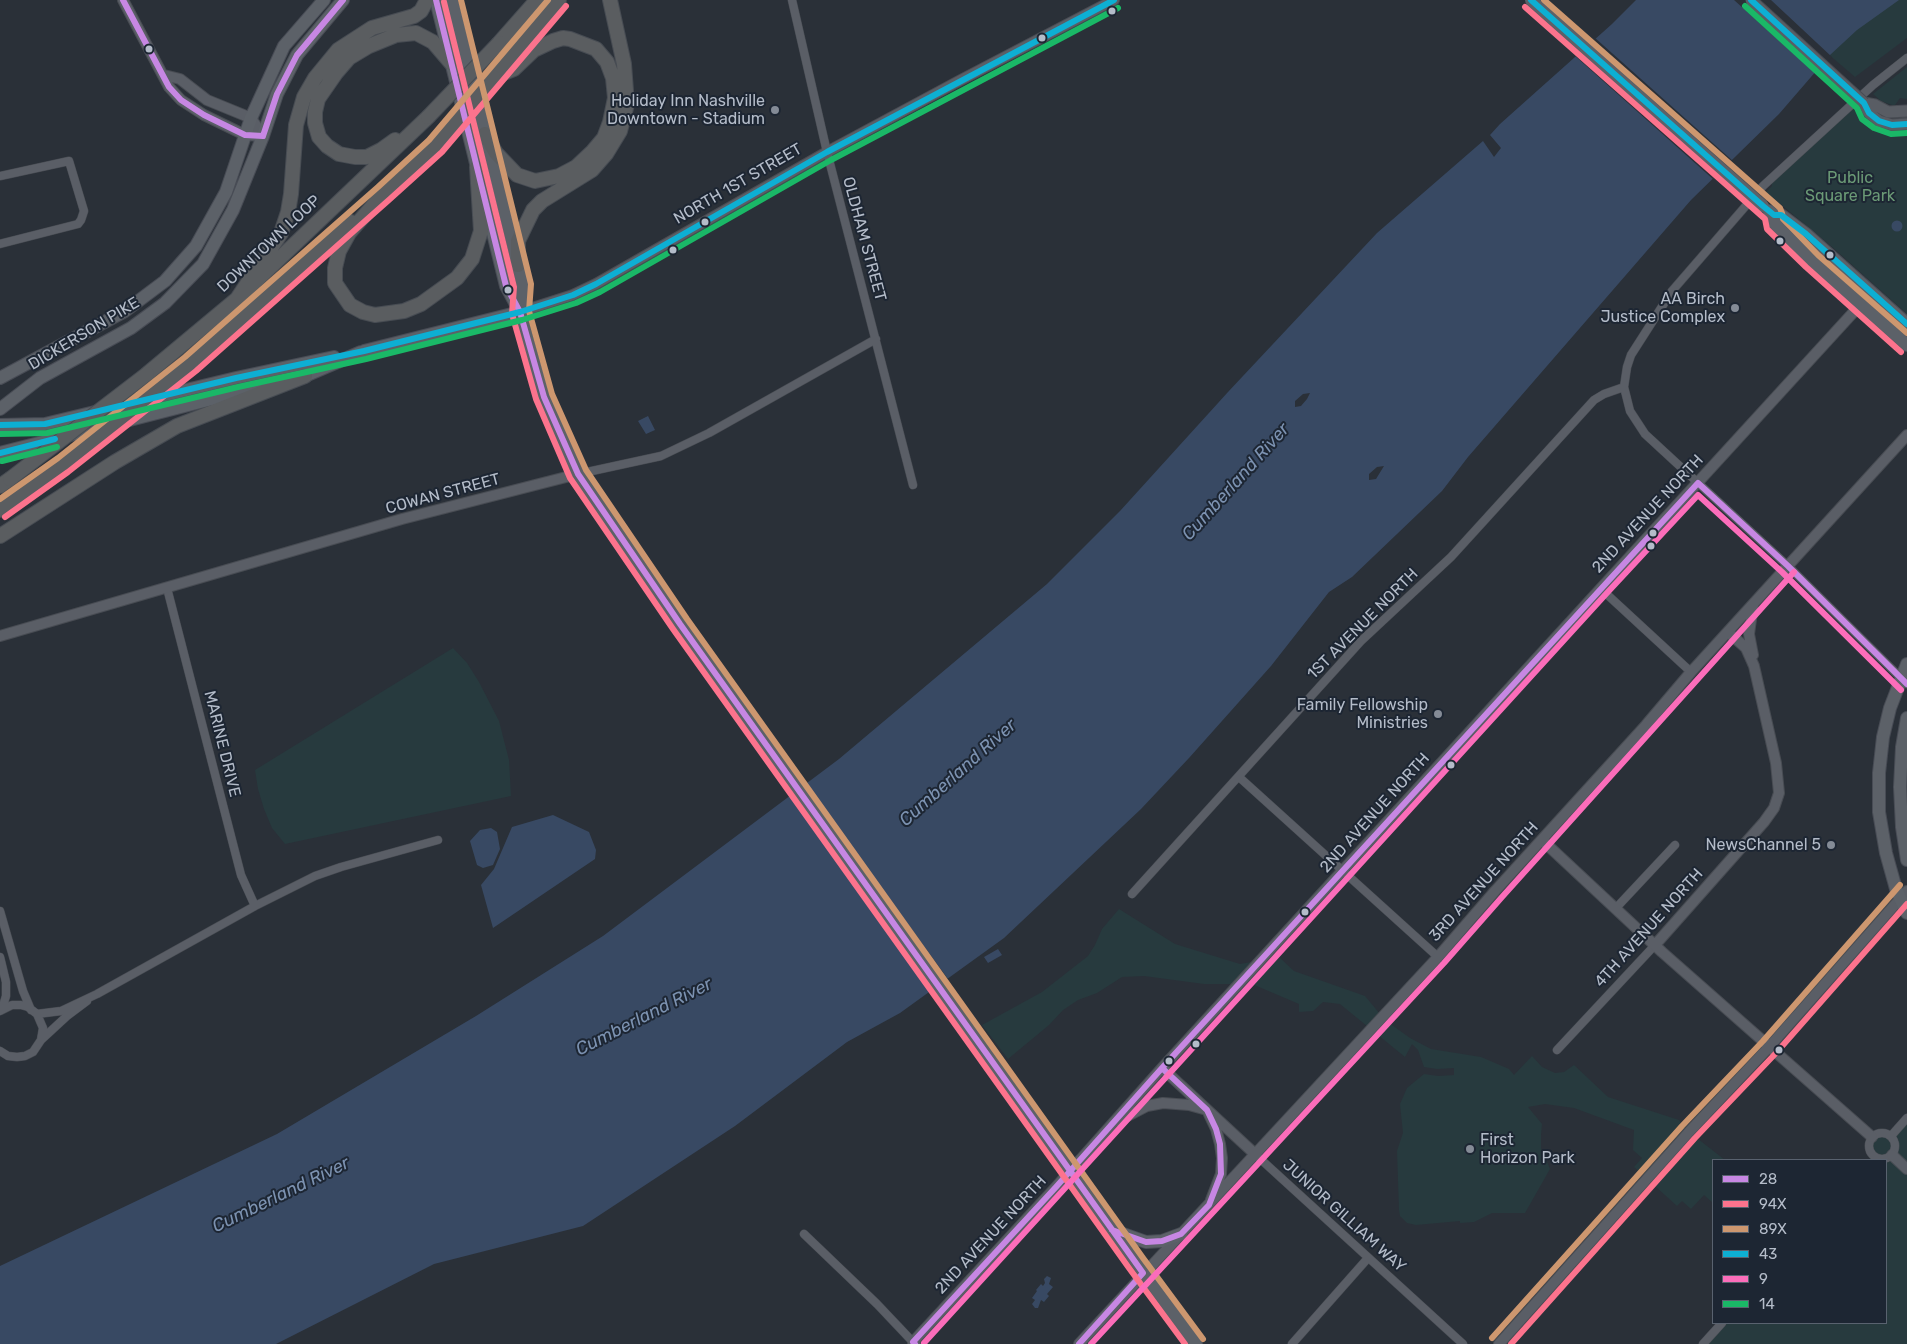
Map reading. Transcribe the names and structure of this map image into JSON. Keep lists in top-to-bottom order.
{
  "streets": {
    "highway": ["DOWNTOWN LOOP"],
    "main road": ["NORTH 1ST STREET", "DICKERSON PIKE"],
    "street": [
      "OLDHAM STREET",
      "COWAN STREET",
      "2ND AVENUE NORTH",
      "1ST AVENUE NORTH",
      "MARINE DRIVE",
      "3RD AVENUE NORTH",
      "4TH AVENUE NORTH",
      "JUNIOR GILLIAM WAY"
    ]
  },
  "crossings": [
    ["NORTH 1ST STREET", "OLDHAM STREET"],
    ["OLDHAM STREET", "COWAN STREET"],
    ["COWAN STREET", "MARINE DRIVE"],
    ["2ND AVENUE NORTH", "JUNIOR GILLIAM WAY"],
    ["3RD AVENUE NORTH", "4TH AVENUE NORTH"],
    ["3RD AVENUE NORTH", "JUNIOR GILLIAM WAY"]
  ],
  "water": ["Cumberland River"],
  "parks": ["Public Square Park"],
  "places": [
    "Holiday Inn Nashville Downtown - Stadium",
    "AA Birch Justice Complex",
    "Family Fellowship Ministries",
    "NewsChannel 5",
    "First Horizon Park"
  ],
  "lines": [
    "transit line 28",
    "transit line 89X",
    "transit line 43",
    "transit line 94X",
    "transit line 14",
    "transit line 9"
  ],
  "legend": [
    "28",
    "94X",
    "89X",
    "43",
    "9",
    "14"
  ]
}
